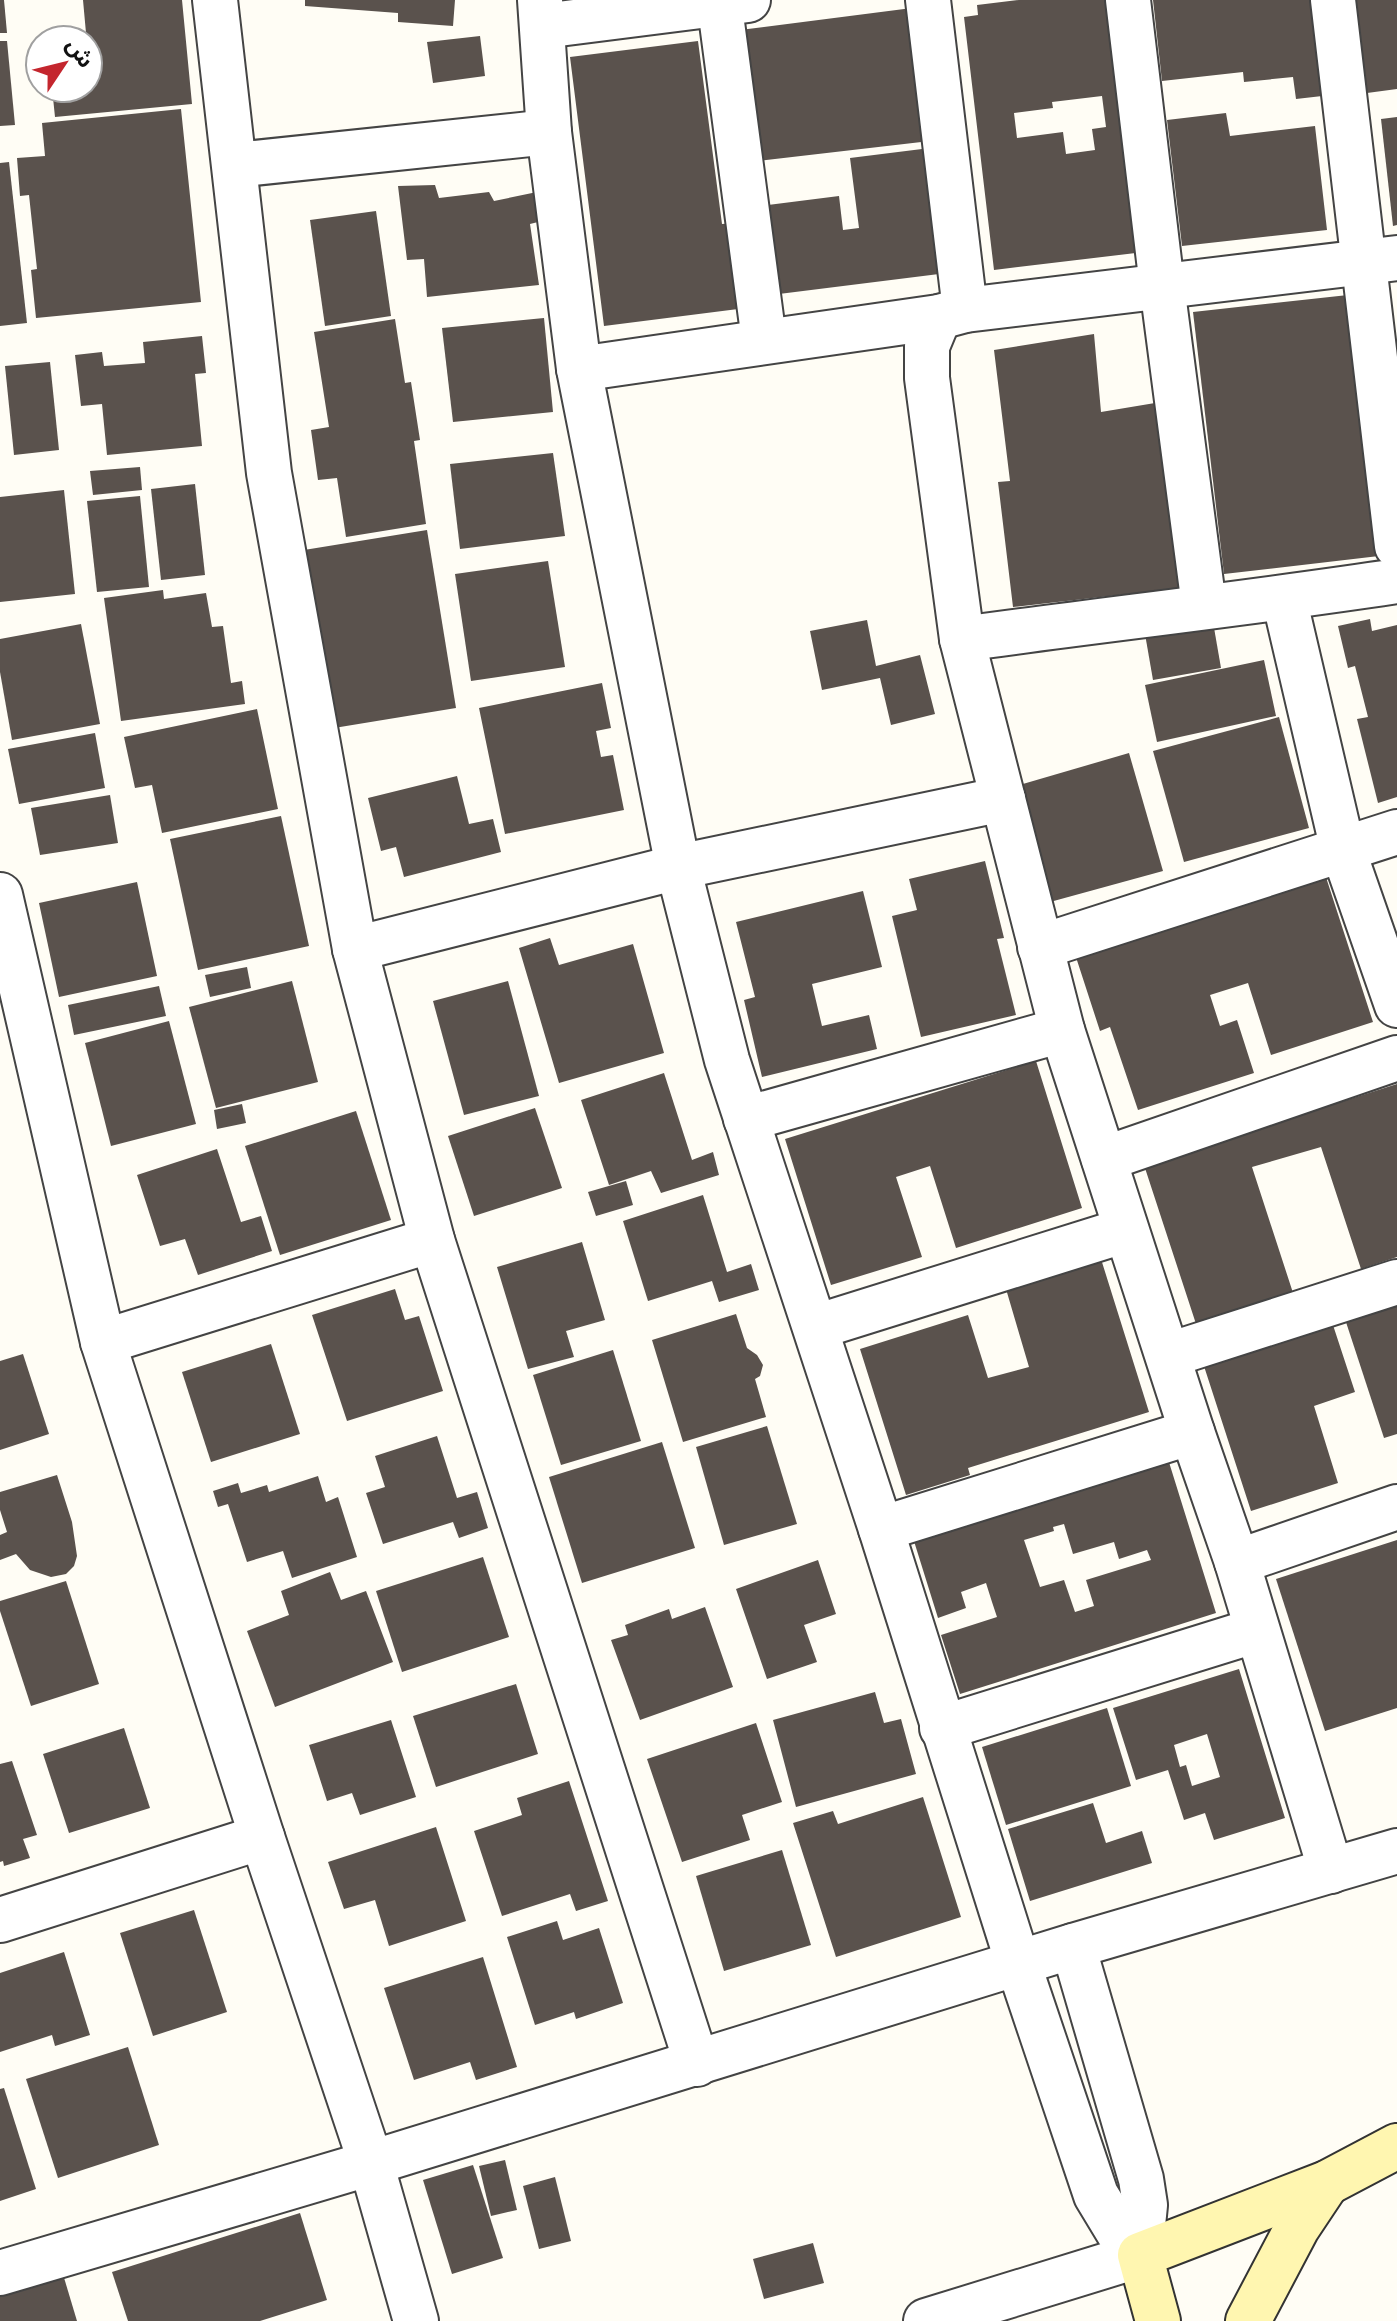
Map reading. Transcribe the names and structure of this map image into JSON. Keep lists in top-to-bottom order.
{
  "north": "top right"
}
